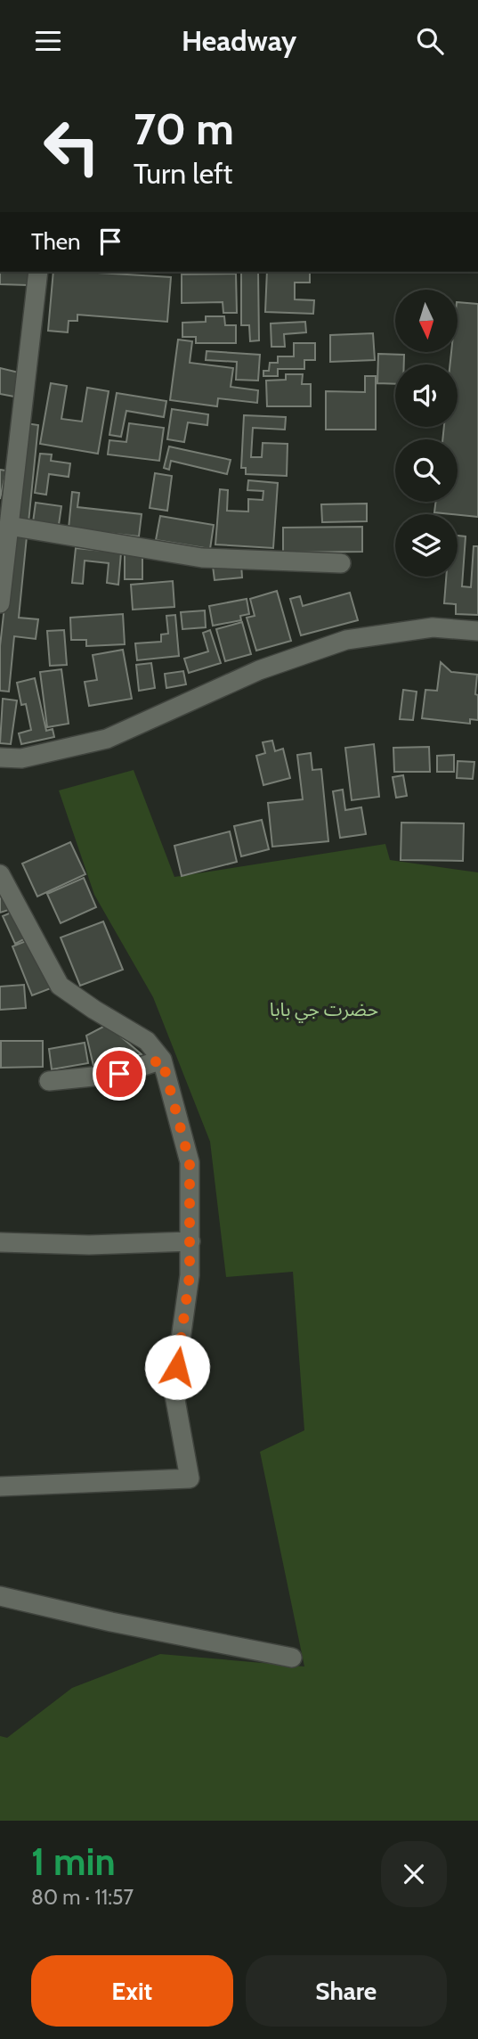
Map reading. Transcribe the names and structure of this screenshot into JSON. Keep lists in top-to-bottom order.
{
  "parks": ["حضرت جي بابا"],
  "north": "bottom",
  "page": {
    "header": "Headway",
    "turn": ["70 m", "Turn left"],
    "then": "Then",
    "heading": ["1 min", "80 m · 11:57"],
    "buttons": ["Exit", "Share"]
  }
}
